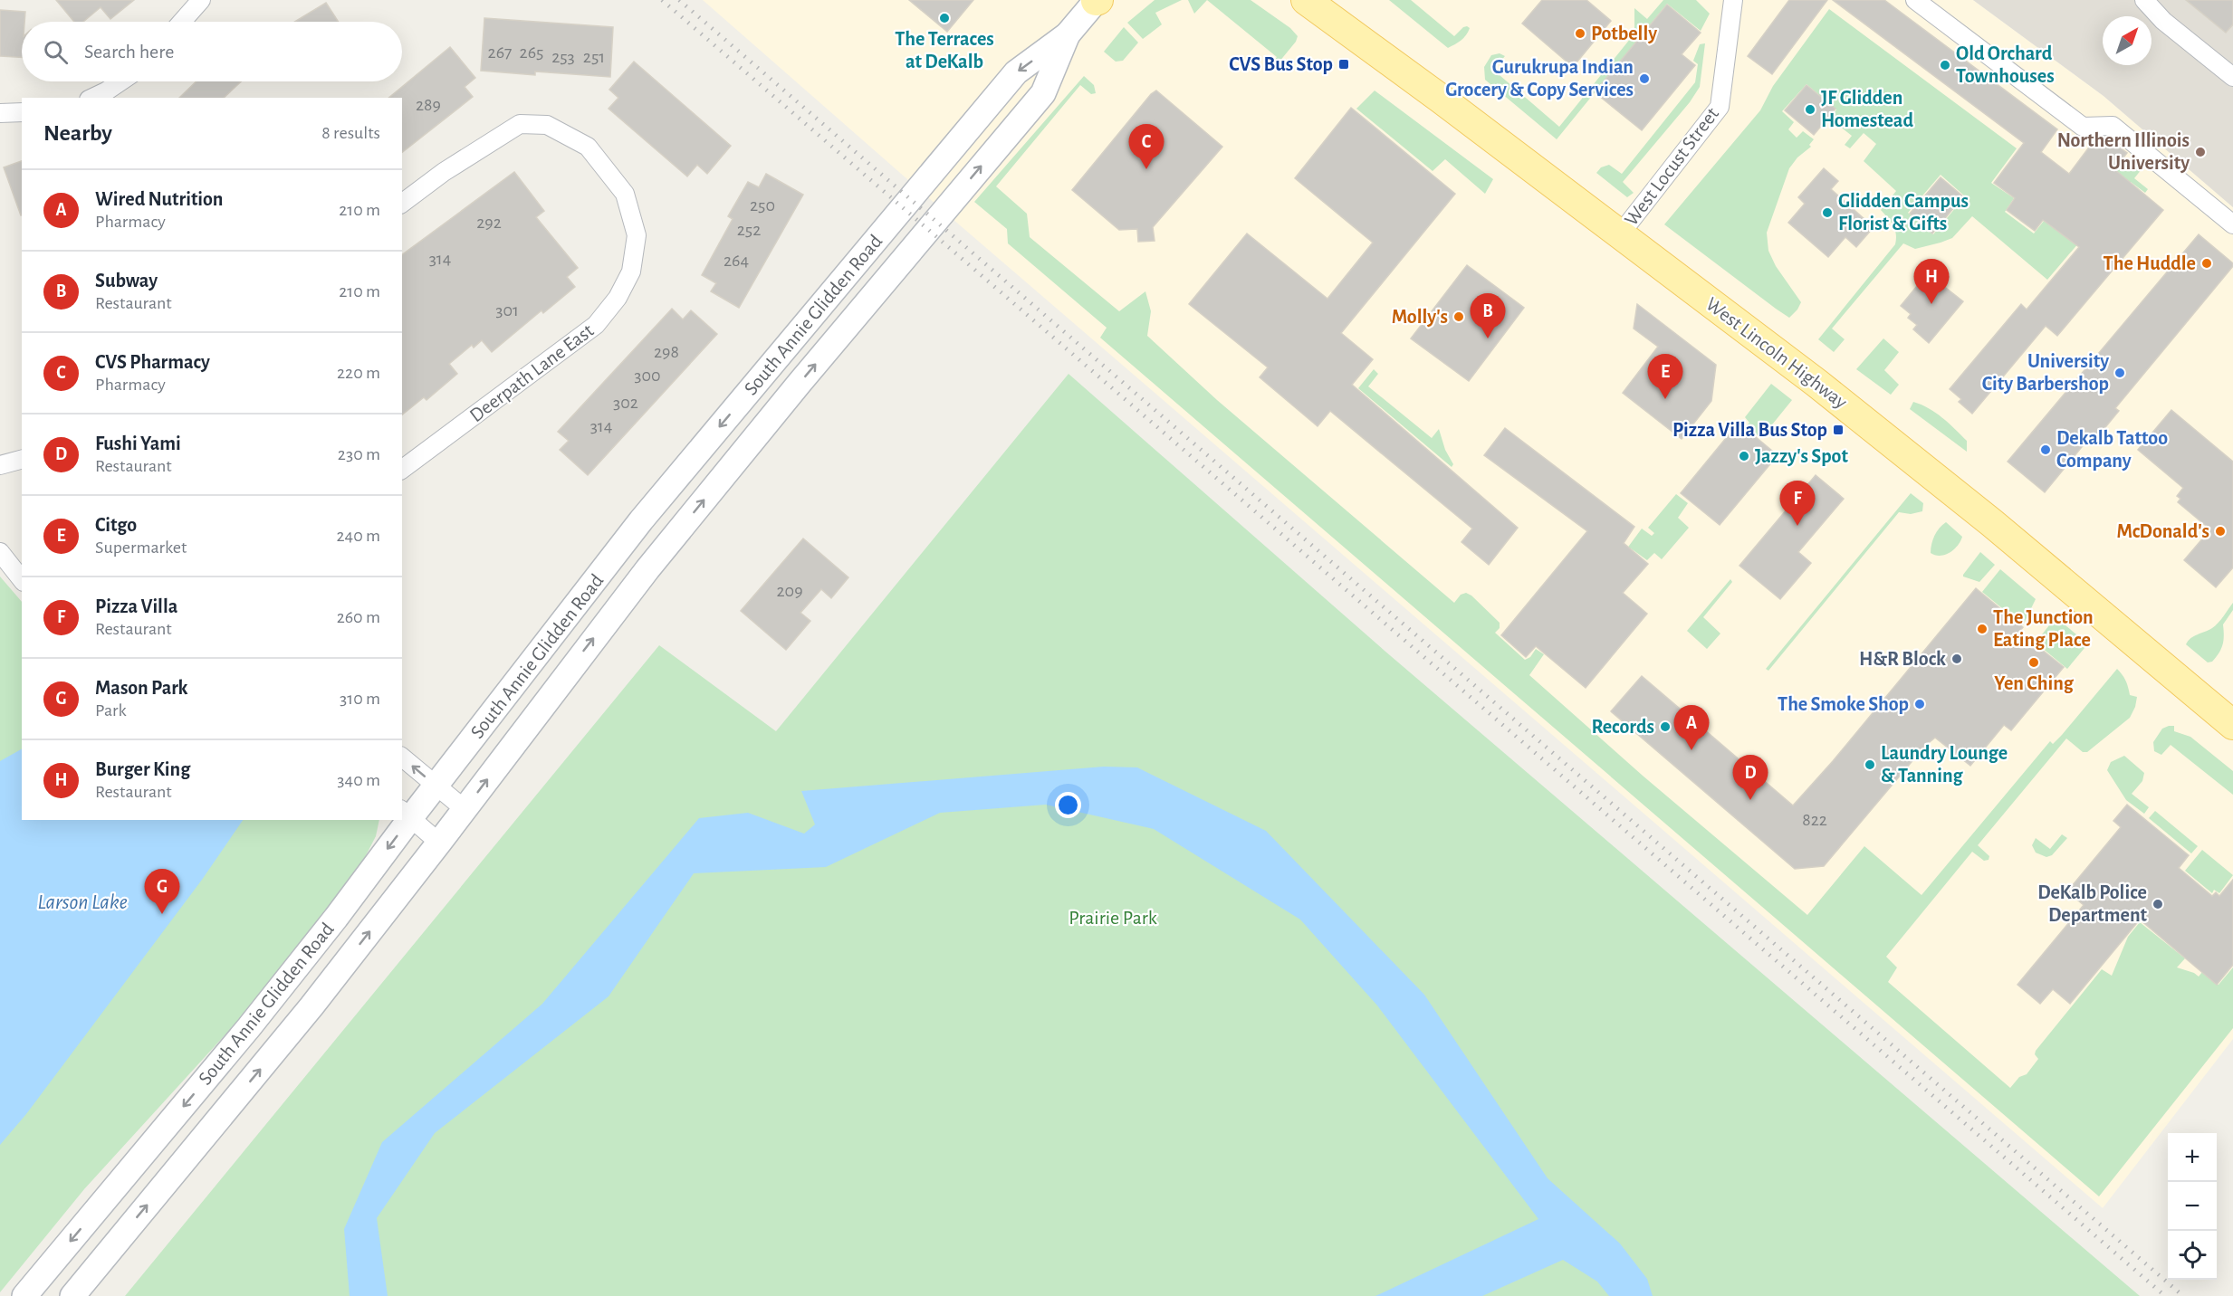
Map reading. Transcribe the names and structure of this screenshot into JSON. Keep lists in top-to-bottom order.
{
  "streets": {
    "main road": ["South Annie Glidden Road", "West Lincoln Highway"],
    "street": ["West Locust Street", "Deerpath Lane East"]
  },
  "crossings": [
    ["West Locust Street", "West Lincoln Highway"]
  ],
  "water": ["Larson Lake"],
  "parks": ["Prairie Park"],
  "places": {
    "other": [
      "The Terraces at DeKalb",
      "Potbelly",
      "Old Orchard Townhouses",
      "Gurukrupa Indian Grocery & Copy Services",
      "JF Glidden Homestead",
      "Northern Illinois University",
      "Glidden Campus Florist & Gifts",
      "The Huddle",
      "Molly's",
      "University City Barbershop",
      "Dekalb Tattoo Company",
      "Jazzy's Spot",
      "McDonald's",
      "The Junction Eating Place",
      "H&R Block",
      "Yen Ching",
      "The Smoke Shop",
      "Records",
      "Laundry Lounge & Tanning",
      "DeKalb Police Department"
    ],
    "transit": ["CVS Bus Stop", "Pizza Villa Bus Stop"]
  },
  "house_numbers": [
    "267",
    "265",
    "253",
    "251",
    "289",
    "250",
    "292",
    "252",
    "314",
    "264",
    "301",
    "298",
    "300",
    "302",
    "314",
    "209",
    "822"
  ],
  "north": "top right",
  "page": {
    "search": "Search here",
    "heading": ["Nearby", "8 results"],
    "pins": [
      "C",
      "H",
      "B",
      "E",
      "F",
      "A",
      "D",
      "G"
    ],
    "list": [
      {
        "mark": "A",
        "name": "Wired Nutrition",
        "note": "Pharmacy",
        "value": "210 m"
      },
      {
        "mark": "B",
        "name": "Subway",
        "note": "Restaurant",
        "value": "210 m"
      },
      {
        "mark": "C",
        "name": "CVS Pharmacy",
        "note": "Pharmacy",
        "value": "220 m"
      },
      {
        "mark": "D",
        "name": "Fushi Yami",
        "note": "Restaurant",
        "value": "230 m"
      },
      {
        "mark": "E",
        "name": "Citgo",
        "note": "Supermarket",
        "value": "240 m"
      },
      {
        "mark": "F",
        "name": "Pizza Villa",
        "note": "Restaurant",
        "value": "260 m"
      },
      {
        "mark": "G",
        "name": "Mason Park",
        "note": "Park",
        "value": "310 m"
      },
      {
        "mark": "H",
        "name": "Burger King",
        "note": "Restaurant",
        "value": "340 m"
      }
    ],
    "map_buttons": ["+", "−"]
  }
}
